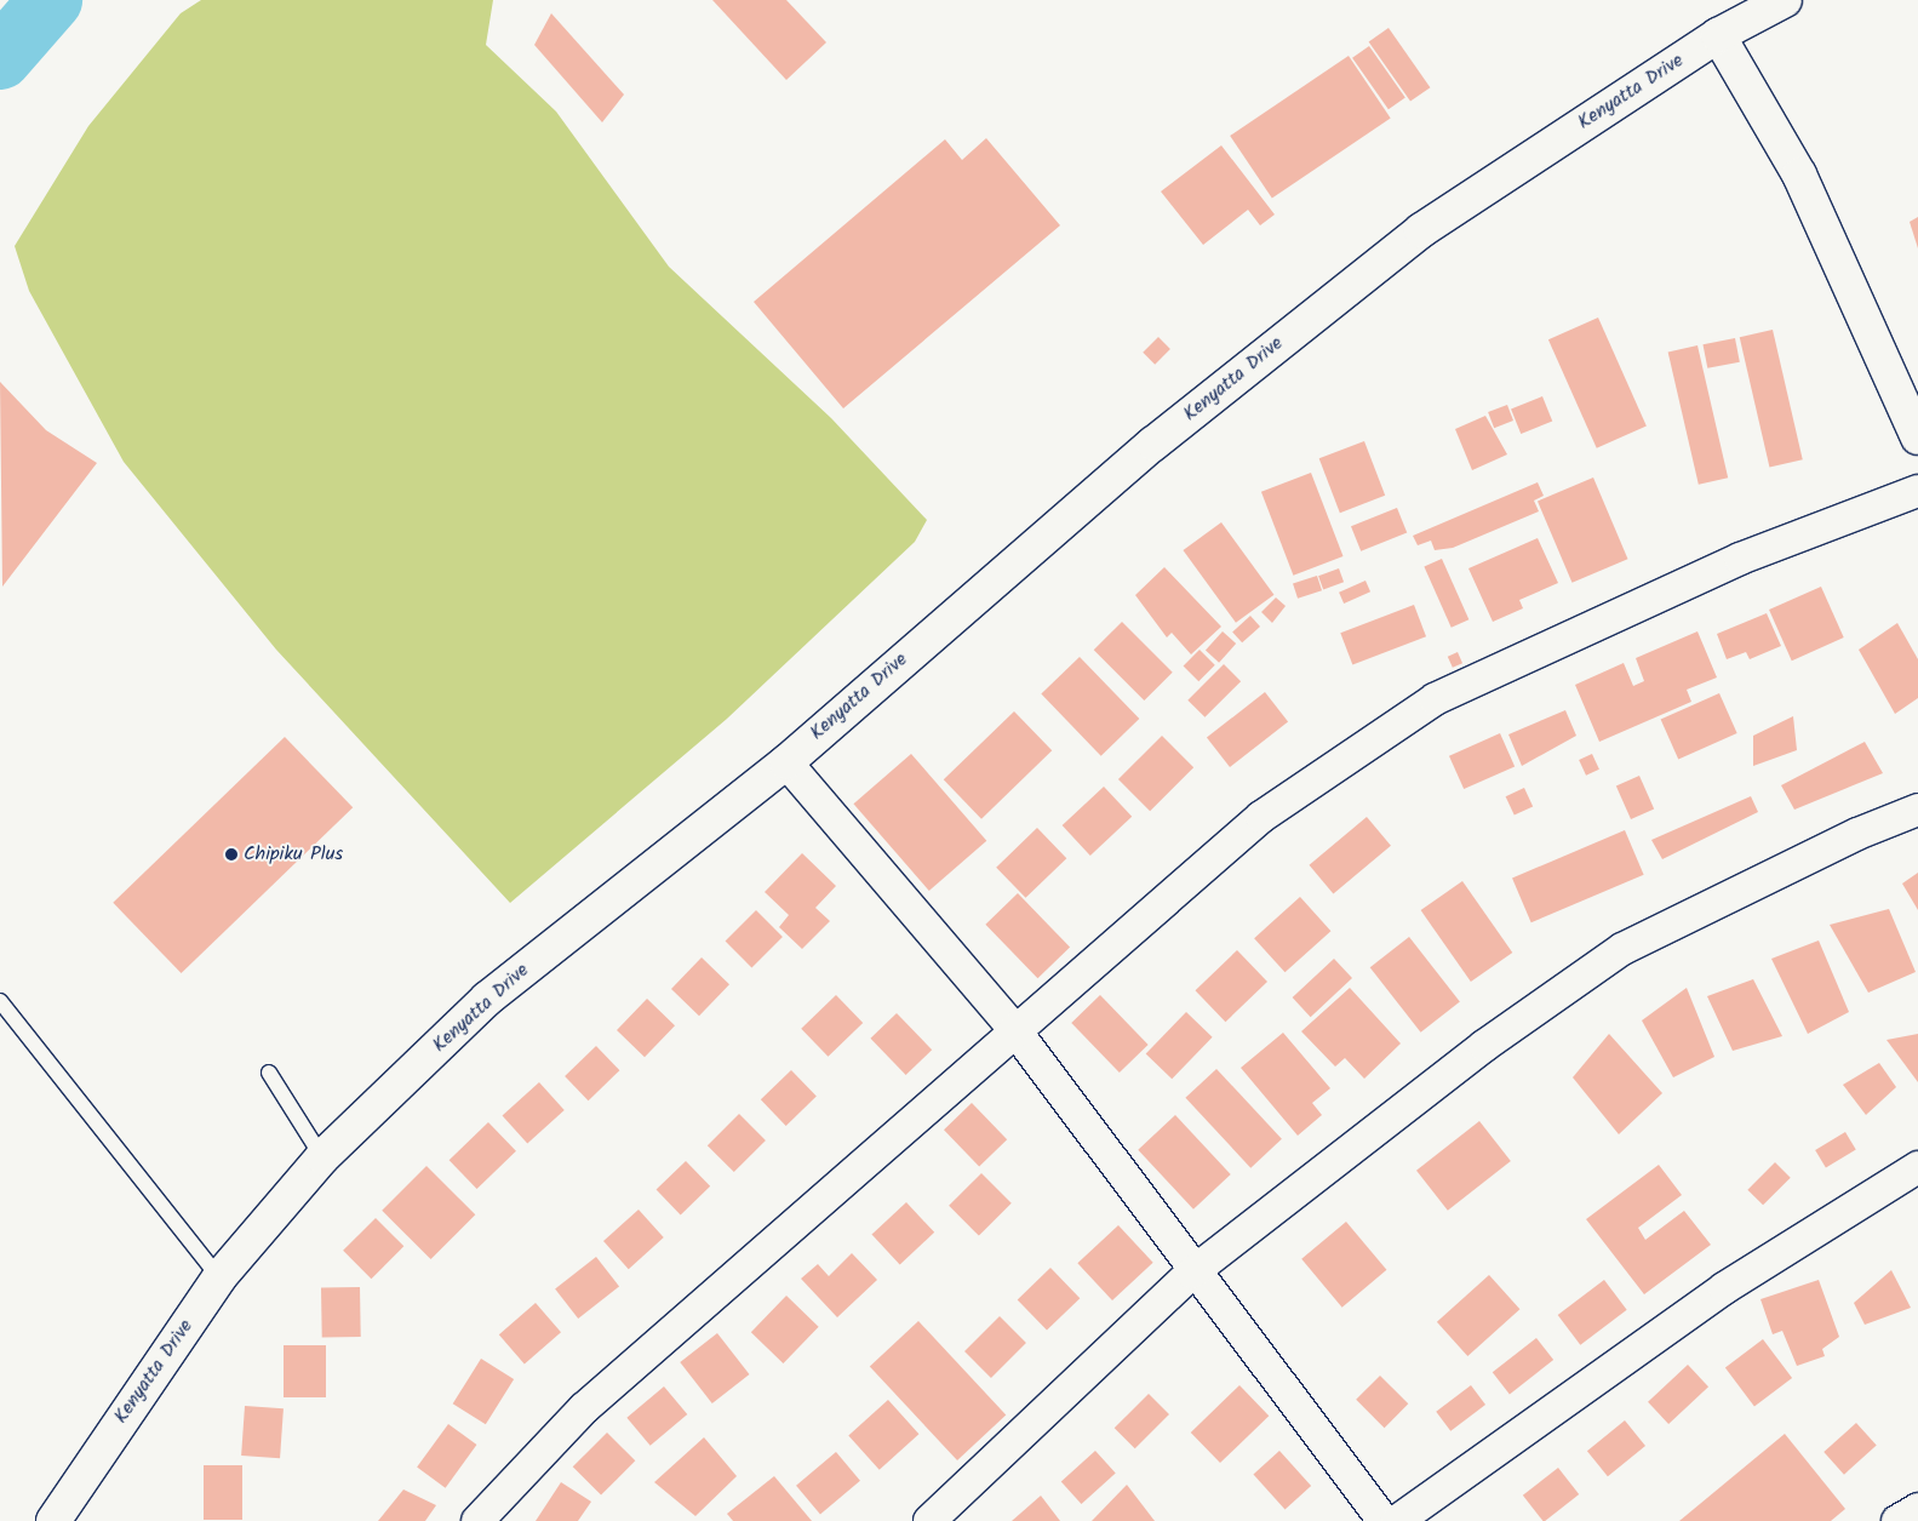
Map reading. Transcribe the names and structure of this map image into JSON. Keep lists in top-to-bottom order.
{
  "streets": {
    "main road": ["Kenyatta Drive"]
  },
  "places": ["Chipiku Plus"]
}
